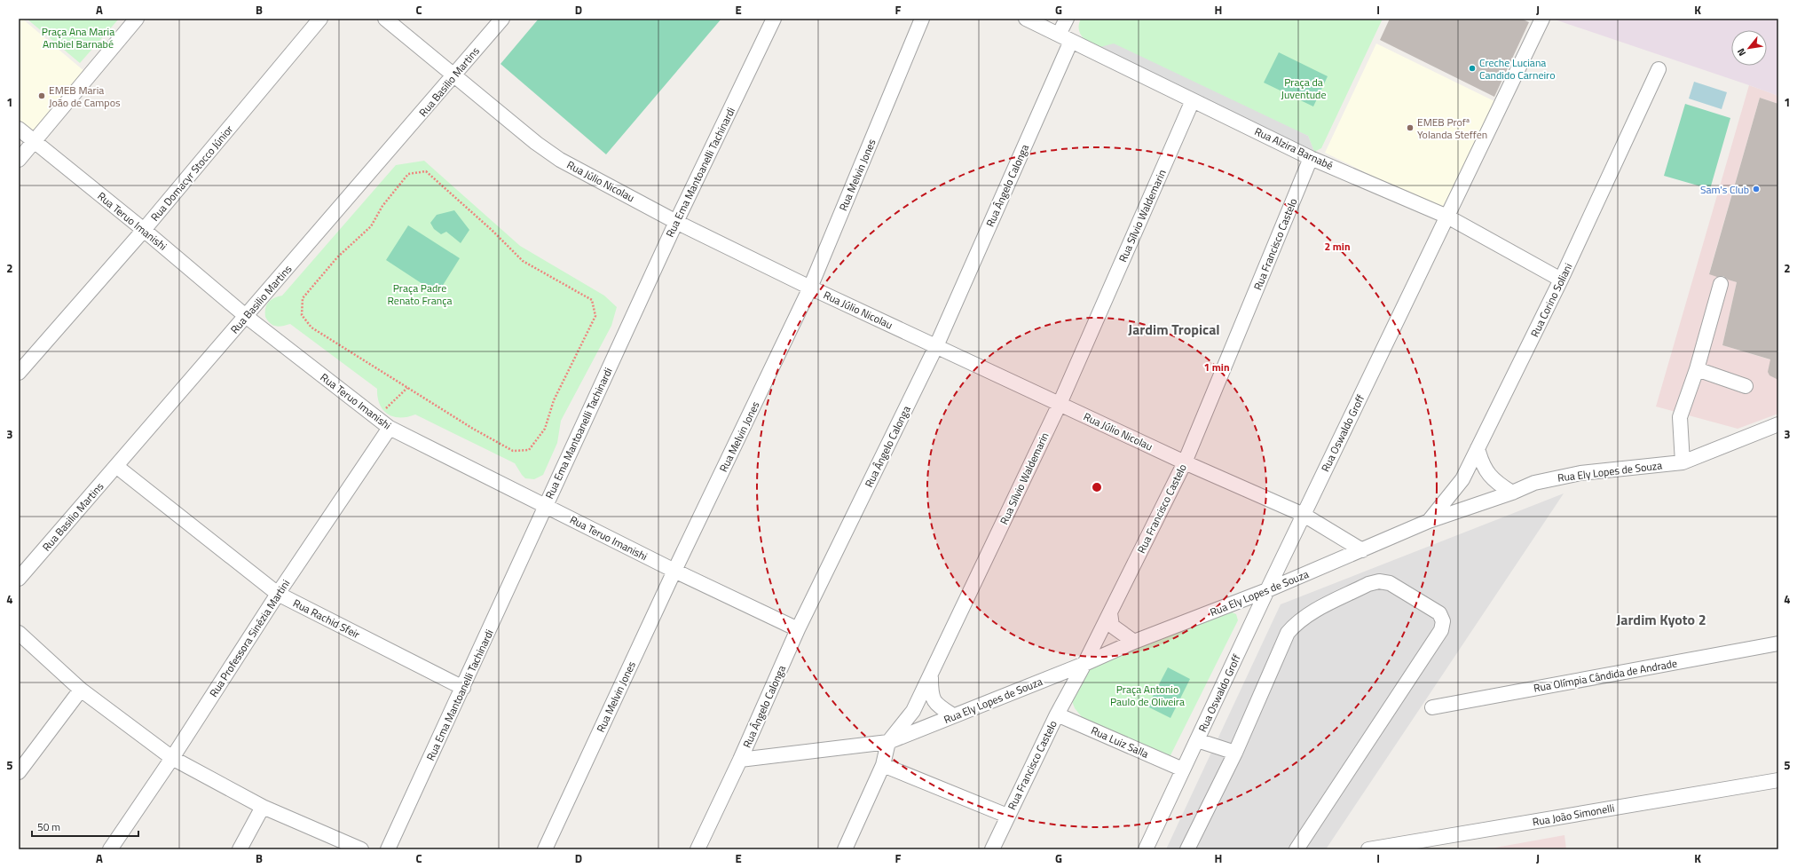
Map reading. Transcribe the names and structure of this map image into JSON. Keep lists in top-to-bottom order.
{
  "streets": {
    "street": [
      "Rua Basilio Martins",
      "Rua Alzira Barnabé",
      "Rua Ema Mantoanelli Tachinardi",
      "Rua Domacyr Stocco Júnior",
      "Rua Melvin Jones",
      "Rua Júlio Nicolau",
      "Rua Ângelo Calonga",
      "Rua Sílvio Waldemarin",
      "Rua Teruo Imanishi",
      "Rua Francisco Castelo",
      "Rua Corino Soliani",
      "Rua Oswaldo Groff",
      "Rua Ely Lopes de Souza",
      "Rua Rachid Sfeir",
      "Rua Professora Sinézia Martini",
      "Rua Olímpia Cândida de Andrade",
      "Rua Luiz Salla",
      "Rua João Simonelli"
    ]
  },
  "crossings": [
    ["Rua Basilio Martins", "Rua Júlio Nicolau"],
    ["Rua Basilio Martins", "Rua Teruo Imanishi"],
    ["Rua Basilio Martins", "Rua Rachid Sfeir"],
    ["Rua Alzira Barnabé", "Rua Ângelo Calonga"],
    ["Rua Alzira Barnabé", "Rua Sílvio Waldemarin"],
    ["Rua Alzira Barnabé", "Rua Francisco Castelo"],
    ["Rua Alzira Barnabé", "Rua Corino Soliani"],
    ["Rua Alzira Barnabé", "Rua Oswaldo Groff"],
    ["Rua Ema Mantoanelli Tachinardi", "Rua Júlio Nicolau"],
    ["Rua Ema Mantoanelli Tachinardi", "Rua Teruo Imanishi"],
    ["Rua Ema Mantoanelli Tachinardi", "Rua Rachid Sfeir"],
    ["Rua Domacyr Stocco Júnior", "Rua Teruo Imanishi"],
    ["Rua Melvin Jones", "Rua Júlio Nicolau"],
    ["Rua Melvin Jones", "Rua Teruo Imanishi"],
    ["Rua Júlio Nicolau", "Rua Ângelo Calonga"],
    ["Rua Júlio Nicolau", "Rua Sílvio Waldemarin"],
    ["Rua Júlio Nicolau", "Rua Francisco Castelo"],
    ["Rua Júlio Nicolau", "Rua Oswaldo Groff"],
    ["Rua Júlio Nicolau", "Rua Ely Lopes de Souza"],
    ["Rua Ângelo Calonga", "Rua Teruo Imanishi"],
    ["Rua Ângelo Calonga", "Rua Ely Lopes de Souza"],
    ["Rua Sílvio Waldemarin", "Rua Ely Lopes de Souza"],
    ["Rua Teruo Imanishi", "Rua Professora Sinézia Martini"],
    ["Rua Francisco Castelo", "Rua Ely Lopes de Souza"],
    ["Rua Francisco Castelo", "Rua Luiz Salla"],
    ["Rua Corino Soliani", "Rua Ely Lopes de Souza"],
    ["Rua Oswaldo Groff", "Rua Ely Lopes de Souza"],
    ["Rua Oswaldo Groff", "Rua Luiz Salla"],
    ["Rua Rachid Sfeir", "Rua Professora Sinézia Martini"]
  ],
  "districts": ["Jardim Tropical", "Jardim Kyoto 2"],
  "parks": [
    "Praça Ana Maria Ambiel Barnabé",
    "Praça da Juventude",
    "Praça Padre Renato França",
    "Praça Antonio Paulo de Oliveira"
  ],
  "places": [
    "Creche Luciana Candido Carneiro",
    "EMEB Maria João de Campos",
    "EMEB Profª Yolanda Steffen",
    "Sam's Club"
  ],
  "scale_bar": "50 m",
  "north": "bottom left",
  "grid": {
    "columns": [
      "A",
      "B",
      "C",
      "D",
      "E",
      "F",
      "G",
      "H",
      "I",
      "J",
      "K"
    ],
    "rows": [
      "1",
      "2",
      "3",
      "4",
      "5"
    ]
  },
  "rings": ["2 min", "1 min"]
}
